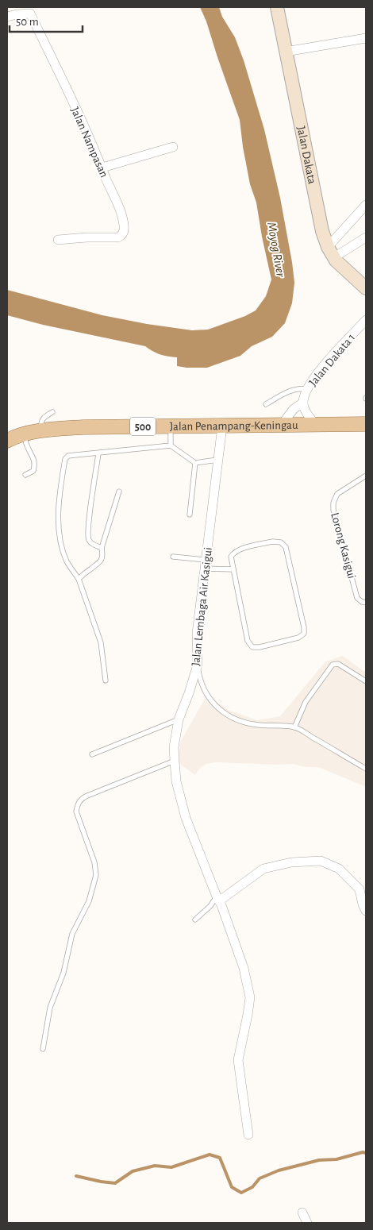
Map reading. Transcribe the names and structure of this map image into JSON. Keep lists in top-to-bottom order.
{
  "streets": {
    "main road": ["Jalan Penampang-Keningau", "500"],
    "street": [
      "Jalan Nampasan",
      "Jalan Dakata",
      "Jalan Dakata 1",
      "Jalan Lembaga Air Kasigui"
    ],
    "lane": ["Lorong Kasigui"]
  },
  "crossings": [
    ["Jalan Penampang-Keningau", "Jalan Lembaga Air Kasigui"]
  ],
  "water": ["Moyog River"],
  "scale_bar": "50 m"
}
